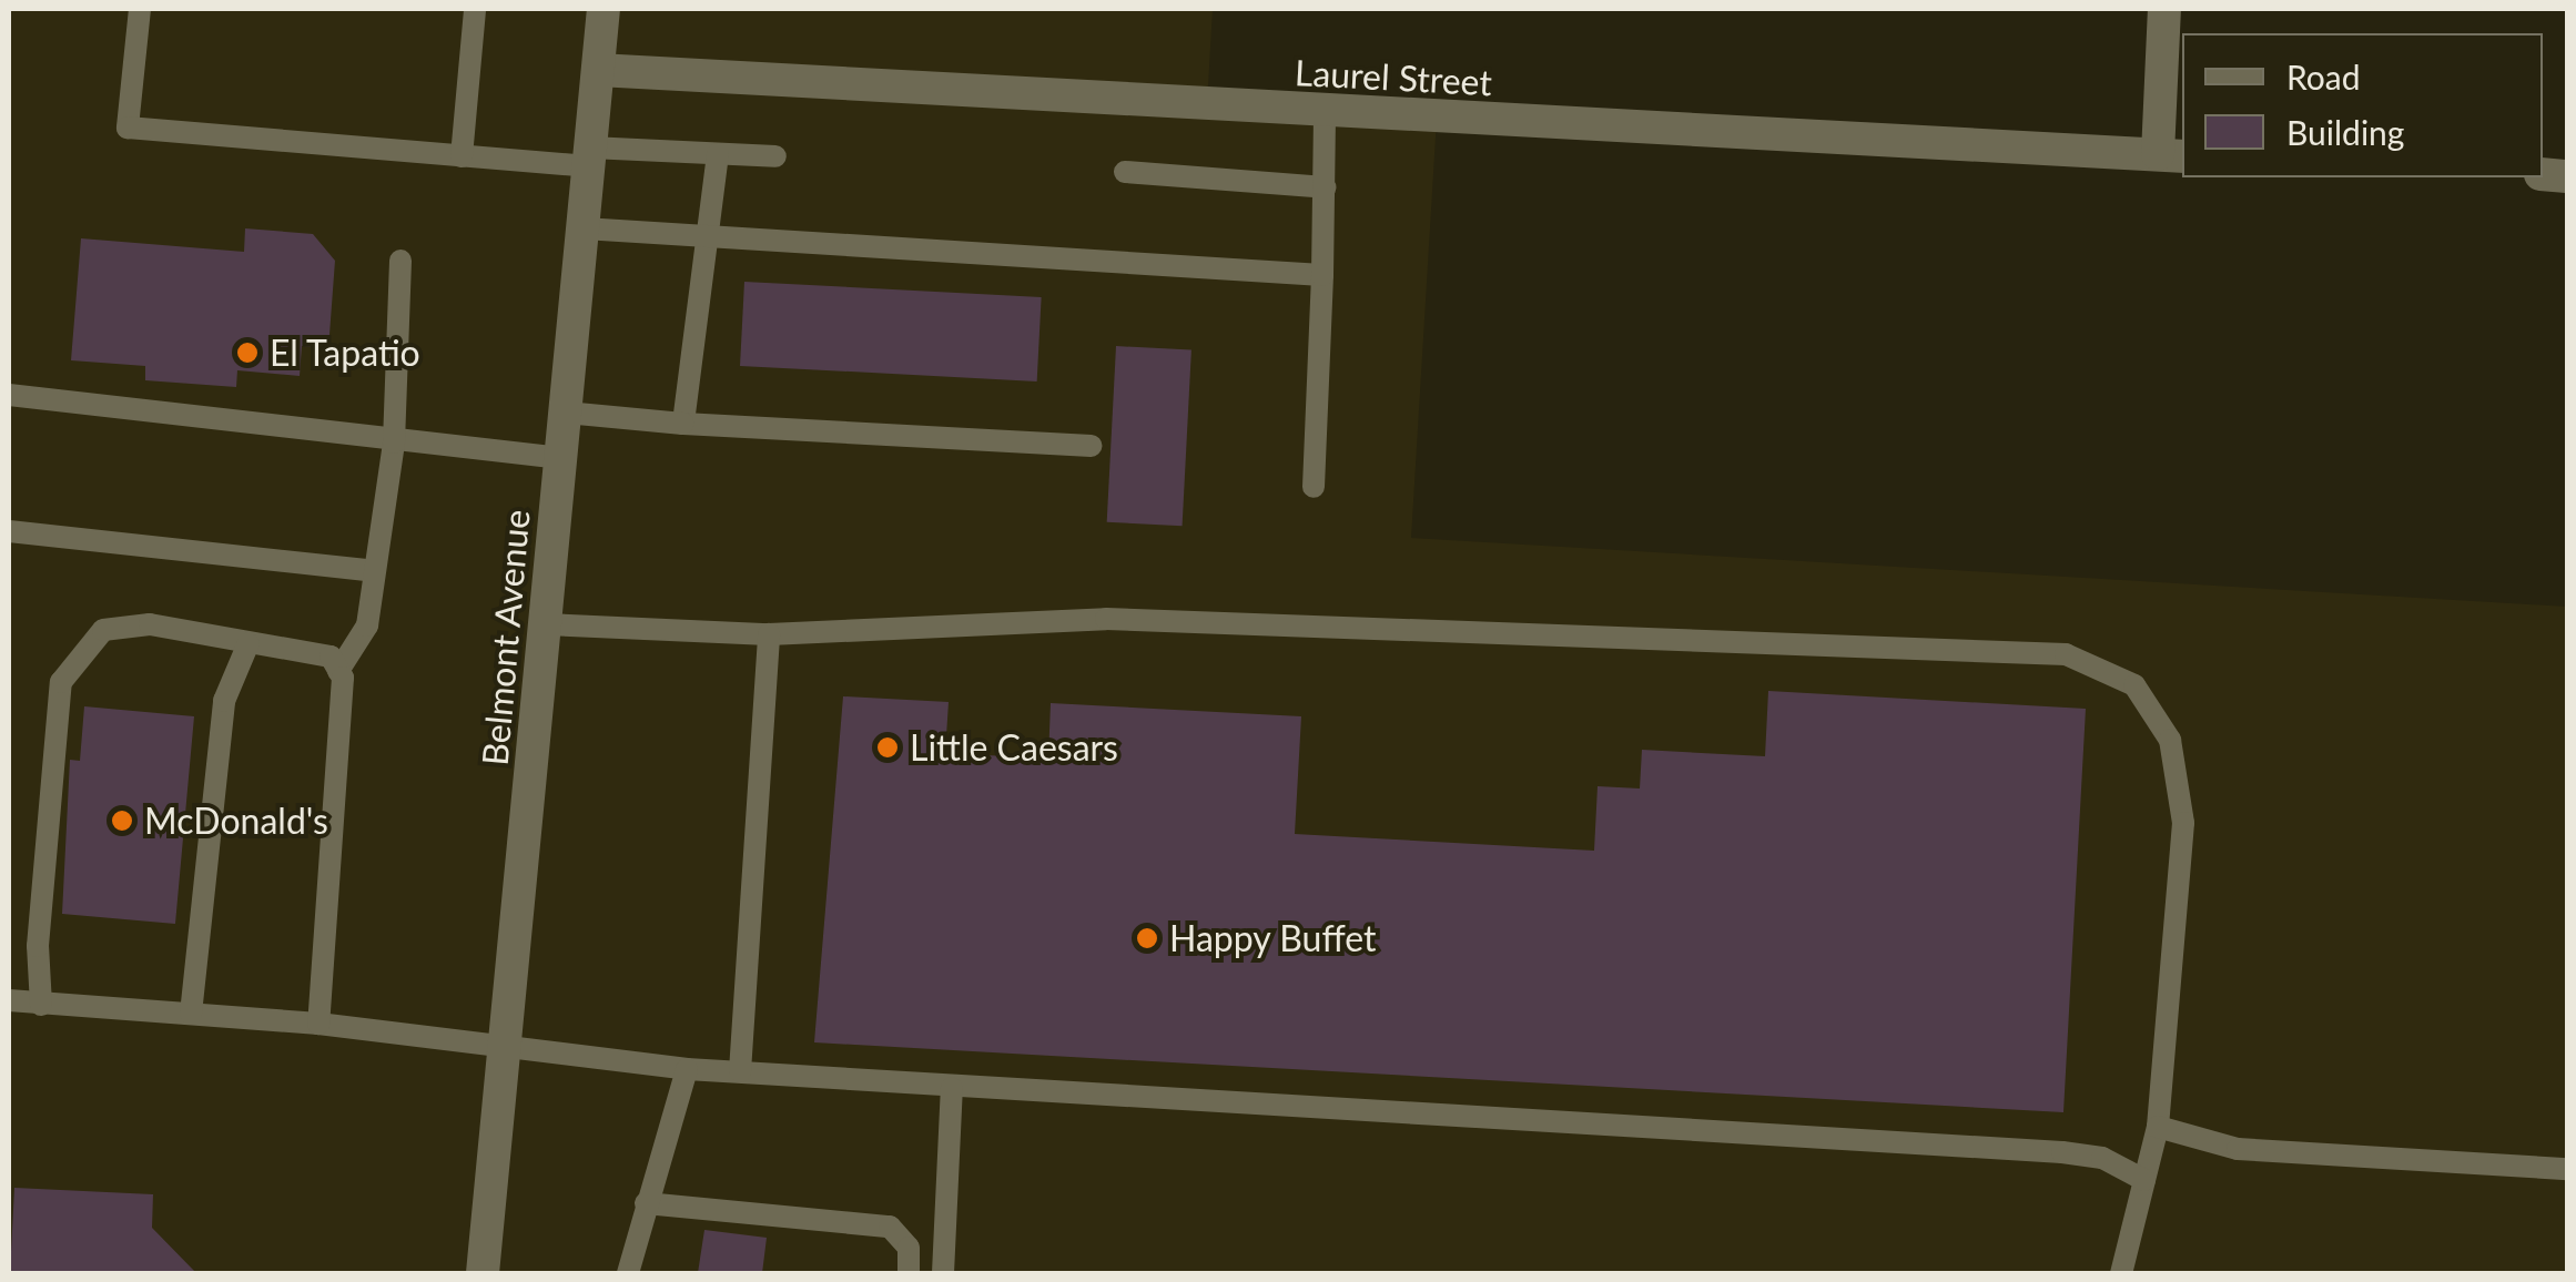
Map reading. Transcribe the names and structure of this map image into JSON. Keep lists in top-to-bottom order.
{
  "streets": {
    "street": ["Laurel Street", "Belmont Avenue"]
  },
  "crossings": [
    ["Laurel Street", "Belmont Avenue"]
  ],
  "places": [
    "El Tapatio",
    "Little Caesars",
    "McDonald's",
    "Happy Buffet"
  ],
  "legend": ["Road", "Building"]
}
